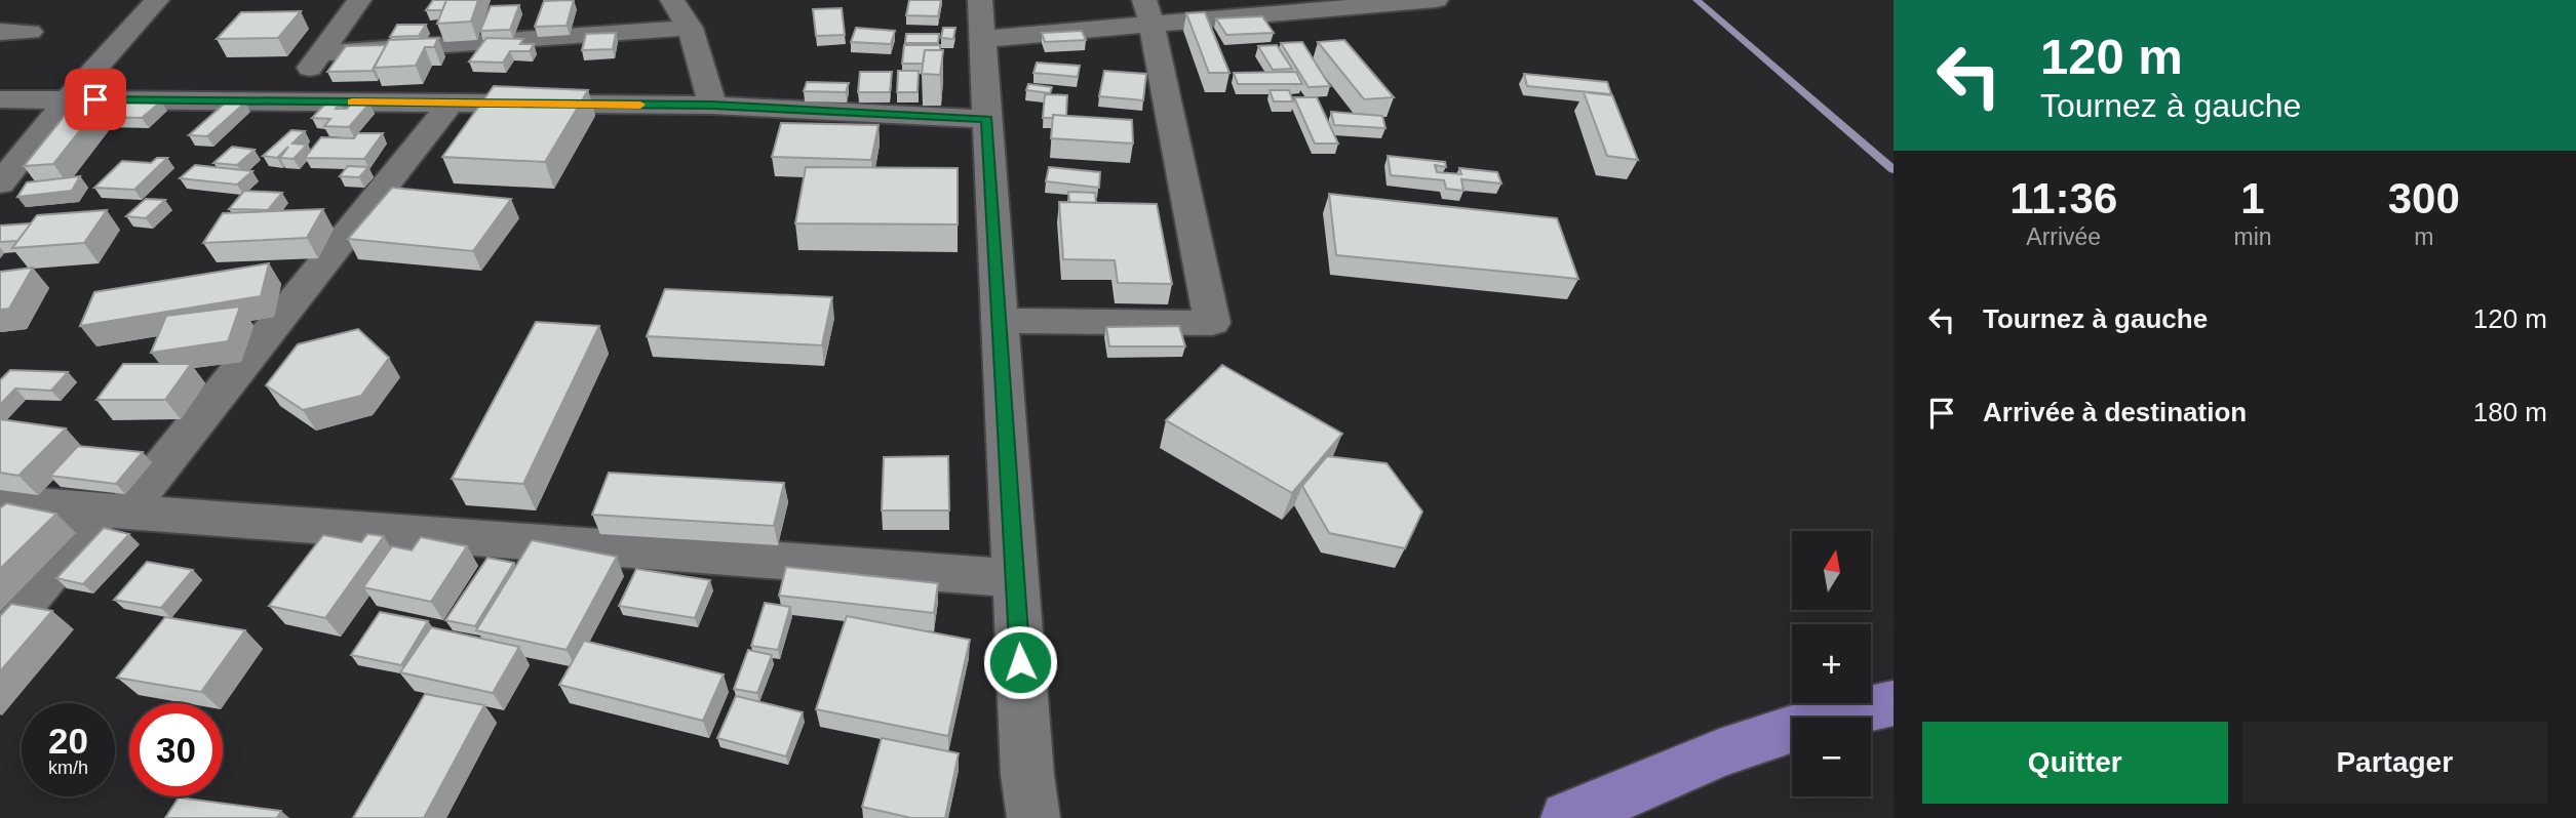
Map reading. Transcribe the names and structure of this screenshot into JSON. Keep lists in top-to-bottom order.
{
  "north": "top",
  "page": {
    "turn": ["120 m", "Tournez à gauche"],
    "eta": [
      "11:36",
      "Arrivée",
      "1",
      "min",
      "300",
      "m"
    ],
    "list": [
      {
        "name": "Tournez à gauche",
        "value": "120 m"
      },
      {
        "name": "Arrivée à destination",
        "value": "180 m"
      }
    ],
    "map_buttons": ["+", "−"],
    "speed": "20 km/h",
    "limit": "30",
    "buttons": ["Quitter", "Partager"]
  }
}
